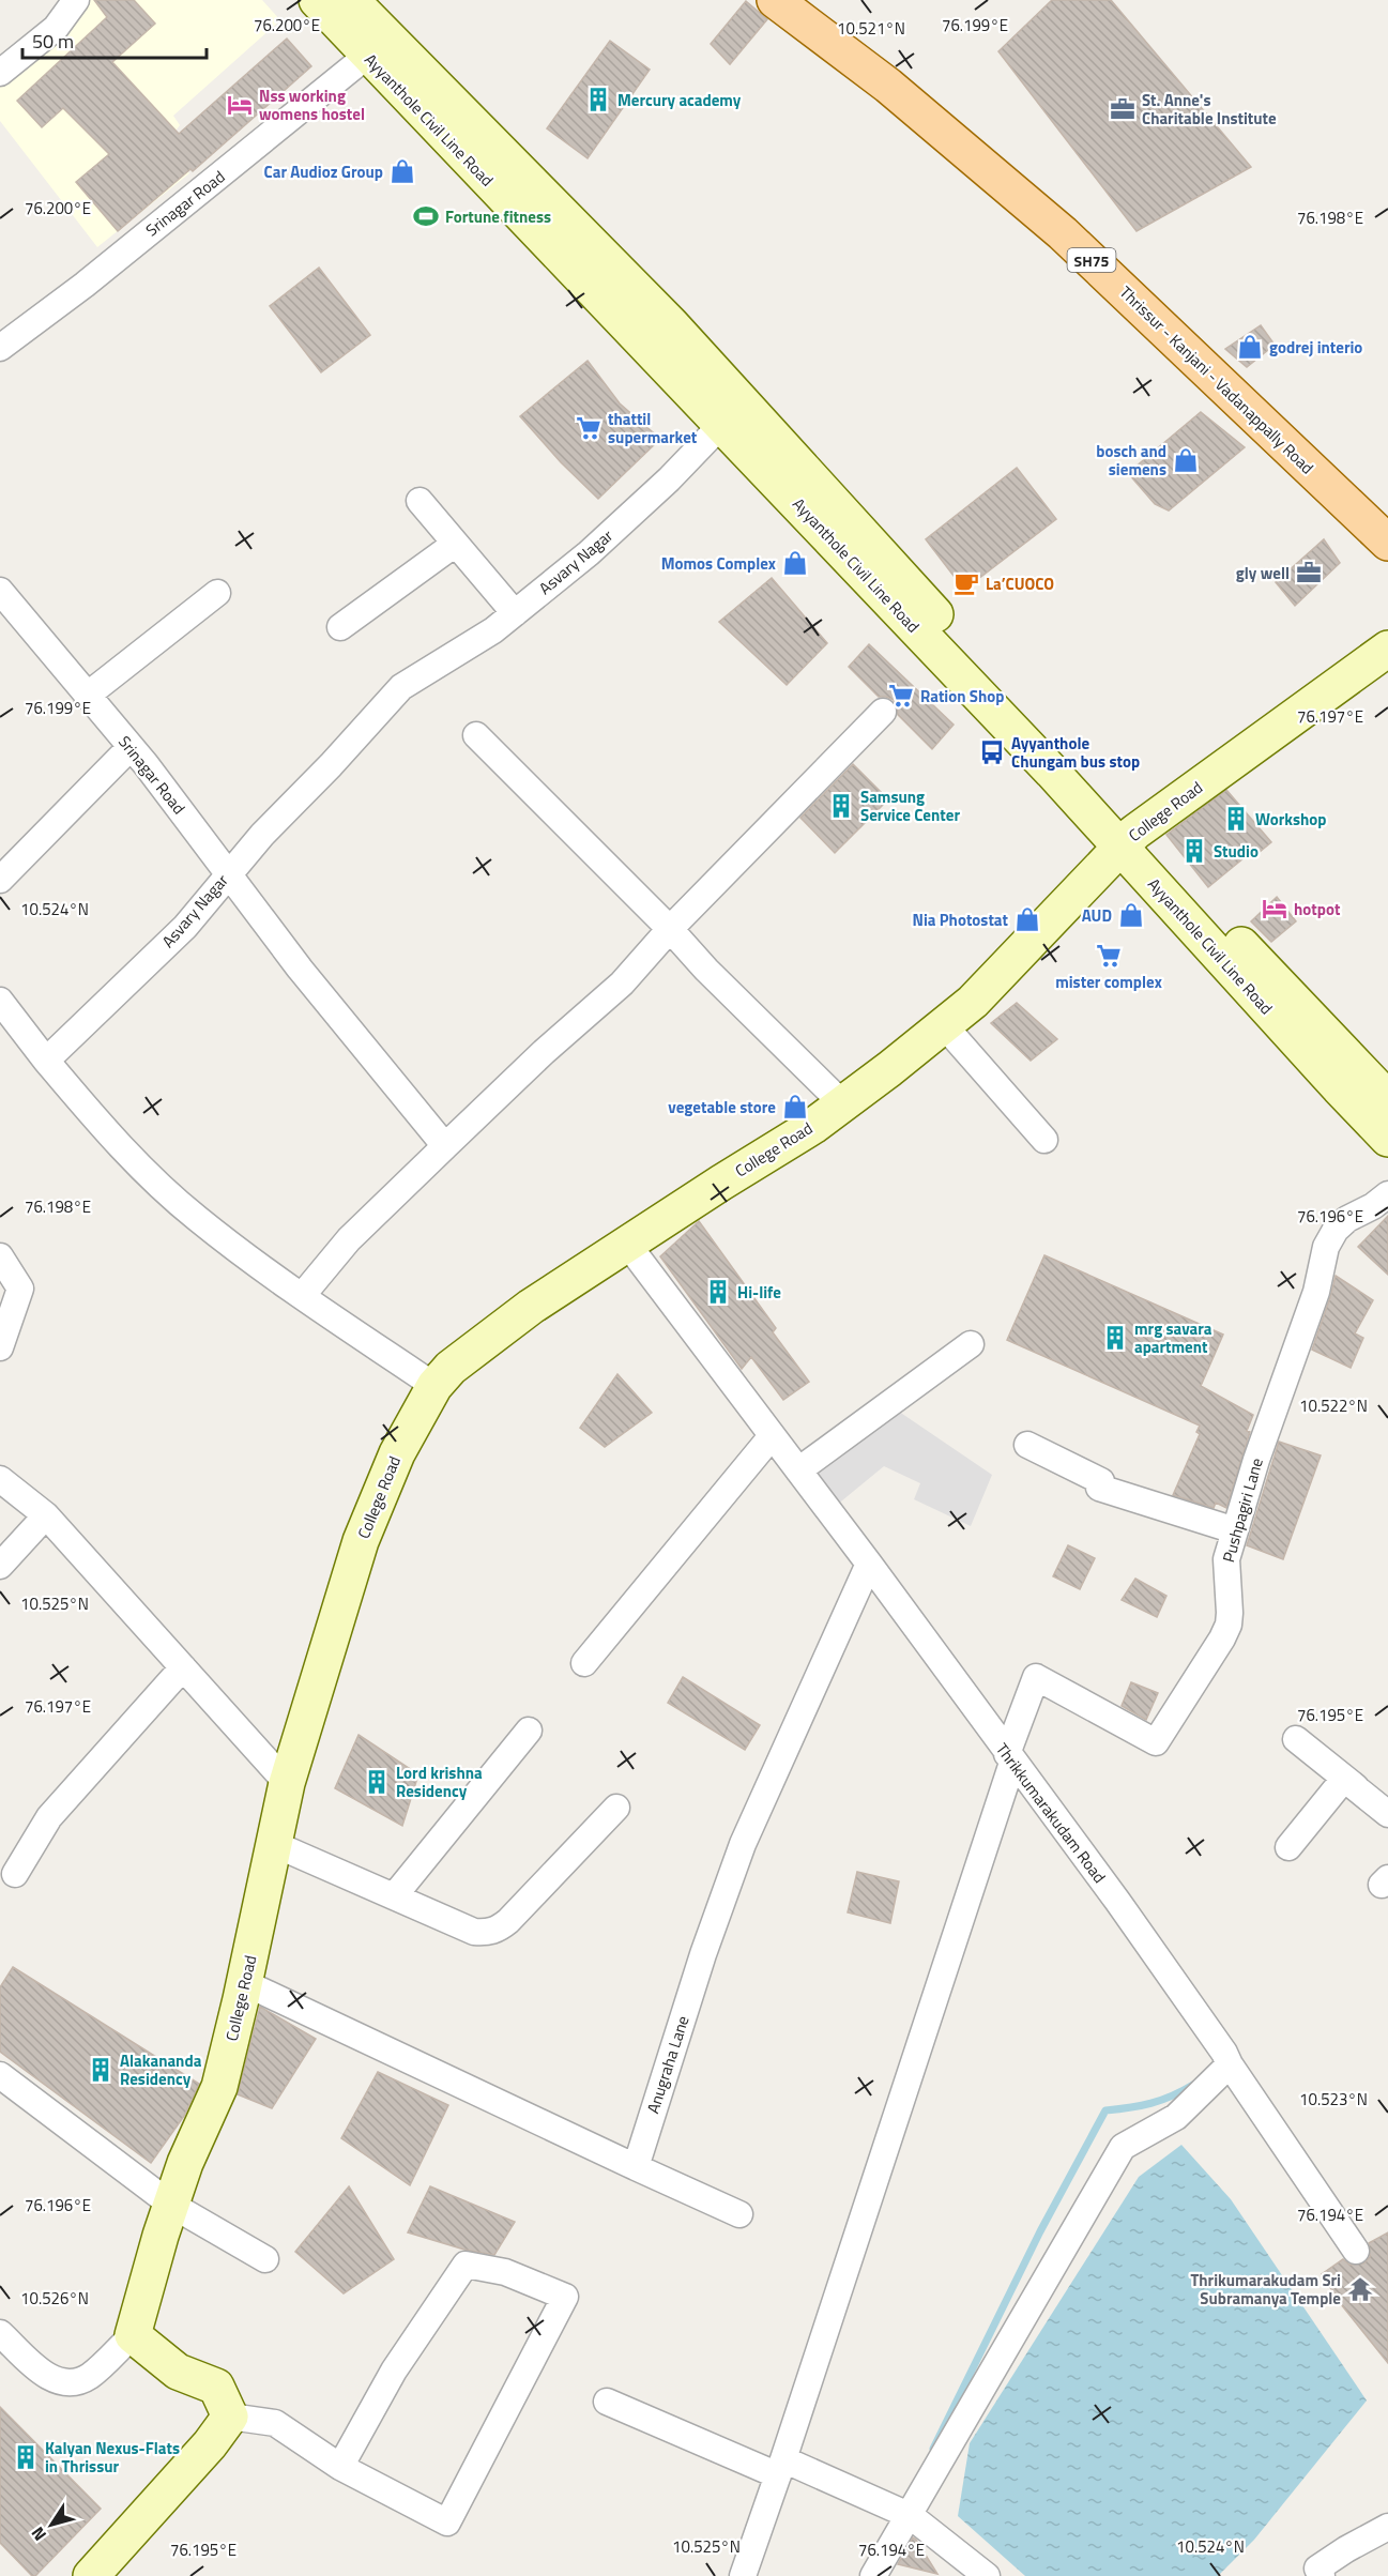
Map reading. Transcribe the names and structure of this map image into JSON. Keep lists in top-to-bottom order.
{
  "streets": {
    "main road": [
      "Ayyanthole Civil Line Road",
      "SH75",
      "Thrissur - Kanjani - Vadanappally Road",
      "College Road"
    ],
    "street": [
      "Srinagar Road",
      "Asvary Nagar",
      "Pushpagiri Lane",
      "Thrikkumarakudam Road",
      "Anugraha Lane"
    ]
  },
  "crossings": [
    ["Ayyanthole Civil Line Road", "Srinagar Road"],
    ["Ayyanthole Civil Line Road", "Asvary Nagar"],
    ["Ayyanthole Civil Line Road", "College Road"],
    ["Srinagar Road", "Asvary Nagar"],
    ["College Road", "Thrikkumarakudam Road"],
    ["Pushpagiri Lane", "Thrikkumarakudam Road"],
    ["Thrikkumarakudam Road", "Anugraha Lane"]
  ],
  "places": {
    "building": [
      "Mercury academy",
      "Samsung Service Center",
      "Workshop",
      "Studio",
      "Hi-life",
      "mrg savara apartment",
      "Lord krishna Residency",
      "Alakananda Residency",
      "Kalyan Nexus-Flats in Thrissur"
    ],
    "hotel": ["Nss working womens hostel", "hotpot"],
    "office": ["St. Anne's Charitable Institute", "gly well"],
    "shop": [
      "Car Audioz Group",
      "godrej interio",
      "bosch and siemens",
      "Momos Complex",
      "AUD",
      "Nia Photostat",
      "vegetable store"
    ],
    "sports": ["Fortune fitness"],
    "supermarket": ["thattil supermarket", "Ration Shop", "mister complex"],
    "cafe": ["La’CUOCO"],
    "bus stop": ["Ayyanthole Chungam bus stop"],
    "temple": ["Thrikumarakudam Sri Subramanya Temple"]
  },
  "scale_bar": "50 m",
  "north": "bottom left",
  "coordinates": [
    "76.200°E",
    "76.199°E",
    "10.521°N",
    "76.198°E",
    "76.197°E",
    "10.524°N",
    "76.196°E",
    "10.522°N",
    "10.525°N",
    "76.195°E",
    "10.523°N",
    "76.194°E",
    "10.526°N"
  ]
}
